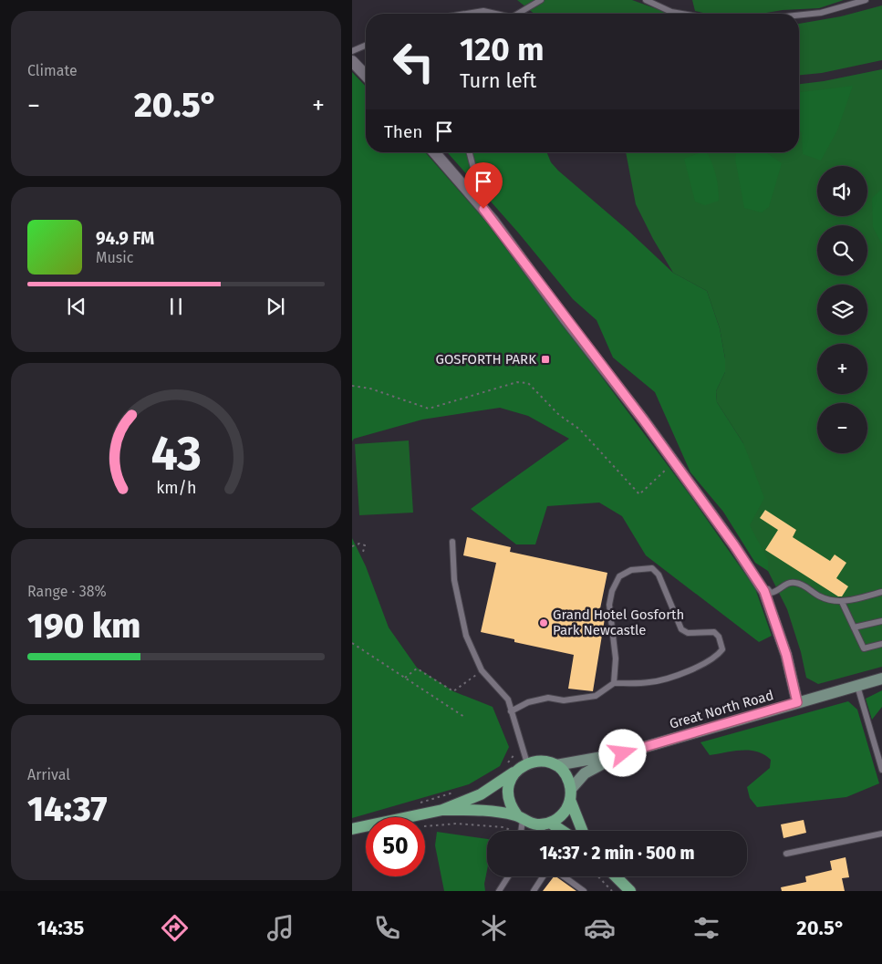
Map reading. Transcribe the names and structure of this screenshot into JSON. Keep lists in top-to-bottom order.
{
  "streets": {
    "main road": ["Great North Road"]
  },
  "places": {
    "transit": ["GOSFORTH PARK"],
    "other": ["Grand Hotel Gosforth Park Newcastle"]
  },
  "page": {
    "tile": [
      "Climate",
      ["Range · 38%", "190 km"],
      ["Arrival", "14:37"]
    ],
    "turn": ["120 m", "Turn left"],
    "heat": ["−", "20.5°", "+"],
    "then": "Then",
    "map_buttons": ["+", "−"],
    "song": ["94.9 FM", "Music"],
    "limit": "50",
    "trip": "14:37 · 2 min · 500 m",
    "tabs": ["14:35", "20.5°"],
    "gauge": ["43", "km/h"]
  }
}
